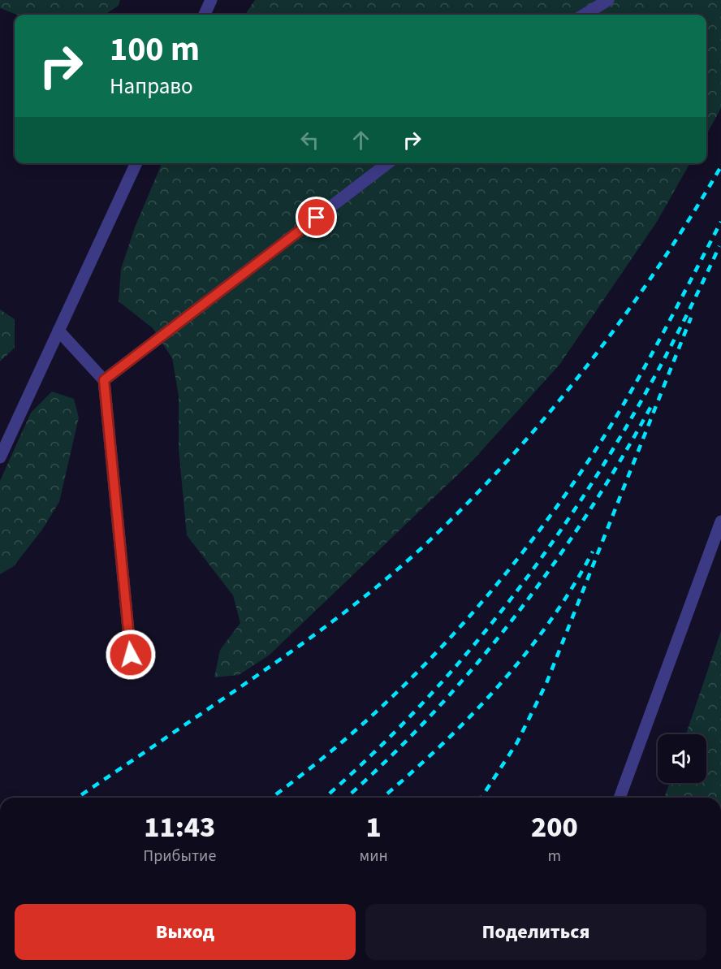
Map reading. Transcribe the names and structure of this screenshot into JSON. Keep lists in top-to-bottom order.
{
  "page": {
    "turn": ["100 m", "Направо"],
    "eta": [
      "11:43",
      "Прибытие",
      "1",
      "мин",
      "200",
      "m"
    ],
    "buttons": ["Выход", "Поделиться"]
  }
}
